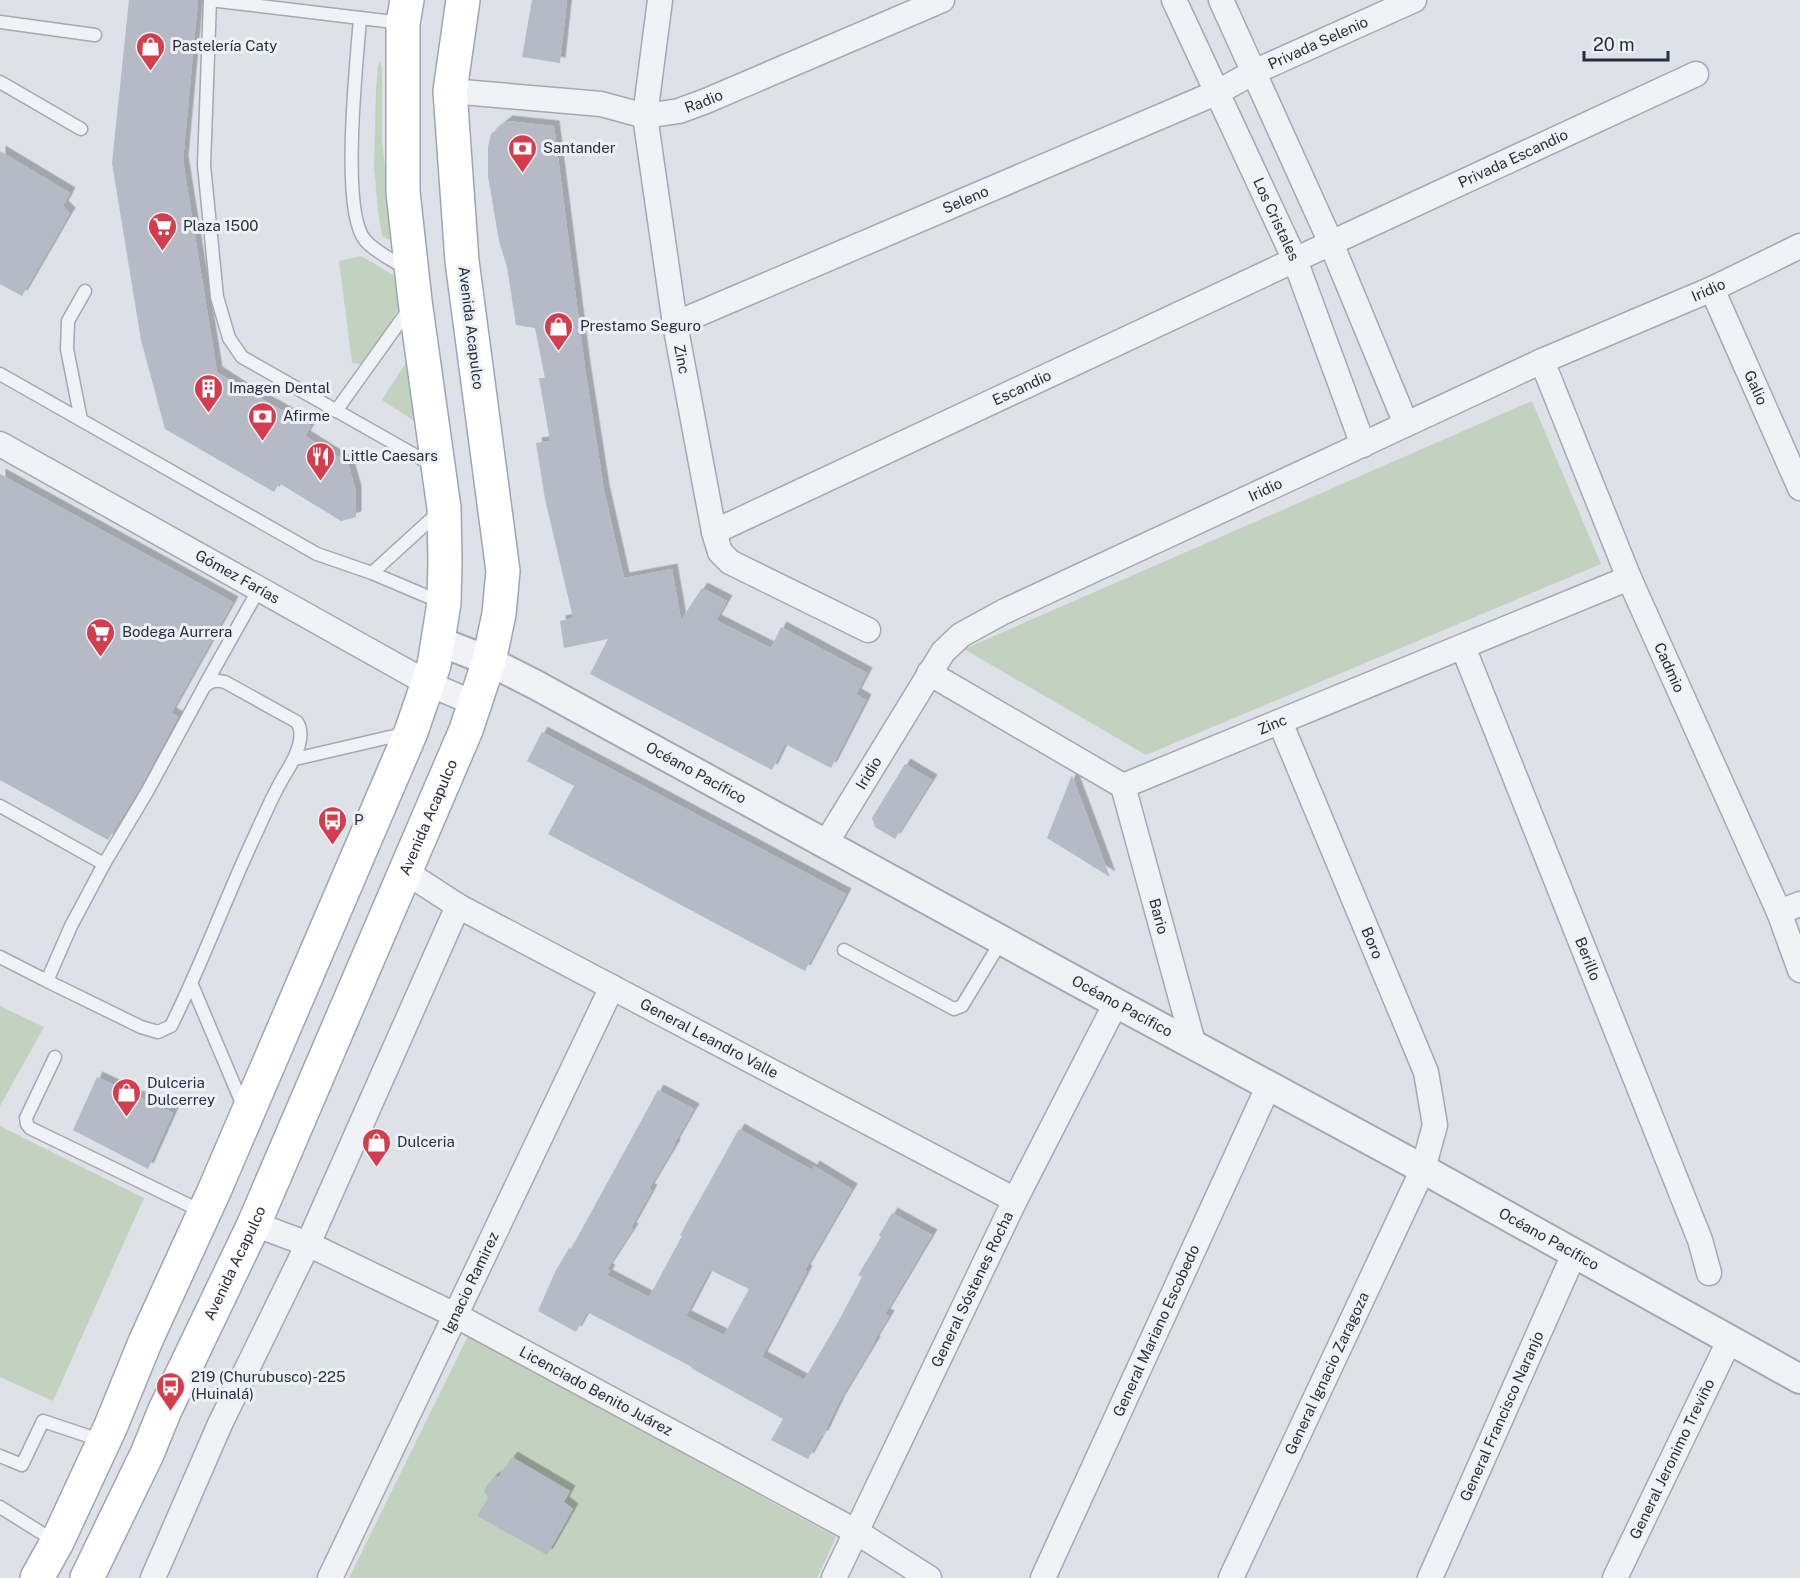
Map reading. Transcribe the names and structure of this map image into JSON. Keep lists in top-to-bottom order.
{
  "streets": {
    "main road": ["Avenida Acapulco"],
    "street": [
      "Privada Selenio",
      "Radio",
      "Privada Escandio",
      "Seleno",
      "Los Cristales",
      "Iridio",
      "Zinc",
      "Escandio",
      "Galio",
      "Gómez Farías",
      "Cadmio",
      "Océano Pacífico",
      "Bario",
      "Boro",
      "Berillo",
      "General Leandro Valle",
      "Ignacio Ramirez",
      "General Sóstenes Rocha",
      "General Mariano Escobedo",
      "General Ignacio Zaragoza",
      "Licenciado Benito Juárez",
      "General Francisco Naranjo",
      "General Jeronimo Treviño"
    ]
  },
  "crossings": [
    ["Privada Selenio", "Seleno"],
    ["Radio", "Avenida Acapulco"],
    ["Radio", "Zinc"],
    ["Privada Escandio", "Escandio"],
    ["Seleno", "Los Cristales"],
    ["Seleno", "Zinc"],
    ["Los Cristales", "Iridio"],
    ["Los Cristales", "Escandio"],
    ["Iridio", "Galio"],
    ["Iridio", "Cadmio"],
    ["Iridio", "Océano Pacífico"],
    ["Avenida Acapulco", "Gómez Farías"],
    ["Avenida Acapulco", "Océano Pacífico"],
    ["Avenida Acapulco", "General Leandro Valle"],
    ["Avenida Acapulco", "Licenciado Benito Juárez"],
    ["Zinc", "Escandio"],
    ["Zinc", "Cadmio"],
    ["Zinc", "Bario"],
    ["Zinc", "Boro"],
    ["Zinc", "Berillo"],
    ["Océano Pacífico", "Bario"],
    ["Océano Pacífico", "Boro"],
    ["Océano Pacífico", "General Sóstenes Rocha"],
    ["Océano Pacífico", "General Mariano Escobedo"],
    ["Océano Pacífico", "General Ignacio Zaragoza"],
    ["Océano Pacífico", "General Francisco Naranjo"],
    ["Océano Pacífico", "General Jeronimo Treviño"],
    ["Boro", "General Ignacio Zaragoza"],
    ["General Leandro Valle", "Ignacio Ramirez"],
    ["General Leandro Valle", "General Sóstenes Rocha"],
    ["Ignacio Ramirez", "Licenciado Benito Juárez"],
    ["General Sóstenes Rocha", "Licenciado Benito Juárez"]
  ],
  "places": {
    "shop": [
      "Pastelería Caty",
      "Prestamo Seguro",
      "Dulceria Dulcerrey",
      "Dulceria"
    ],
    "bank": ["Santander", "Afirme"],
    "supermarket": ["Plaza 1500", "Bodega Aurrera"],
    "building": ["Imagen Dental"],
    "restaurant": ["Little Caesars"],
    "bus stop": ["P", "219 (Churubusco)-225 (Huinalá)"]
  },
  "scale_bar": "20 m"
}
